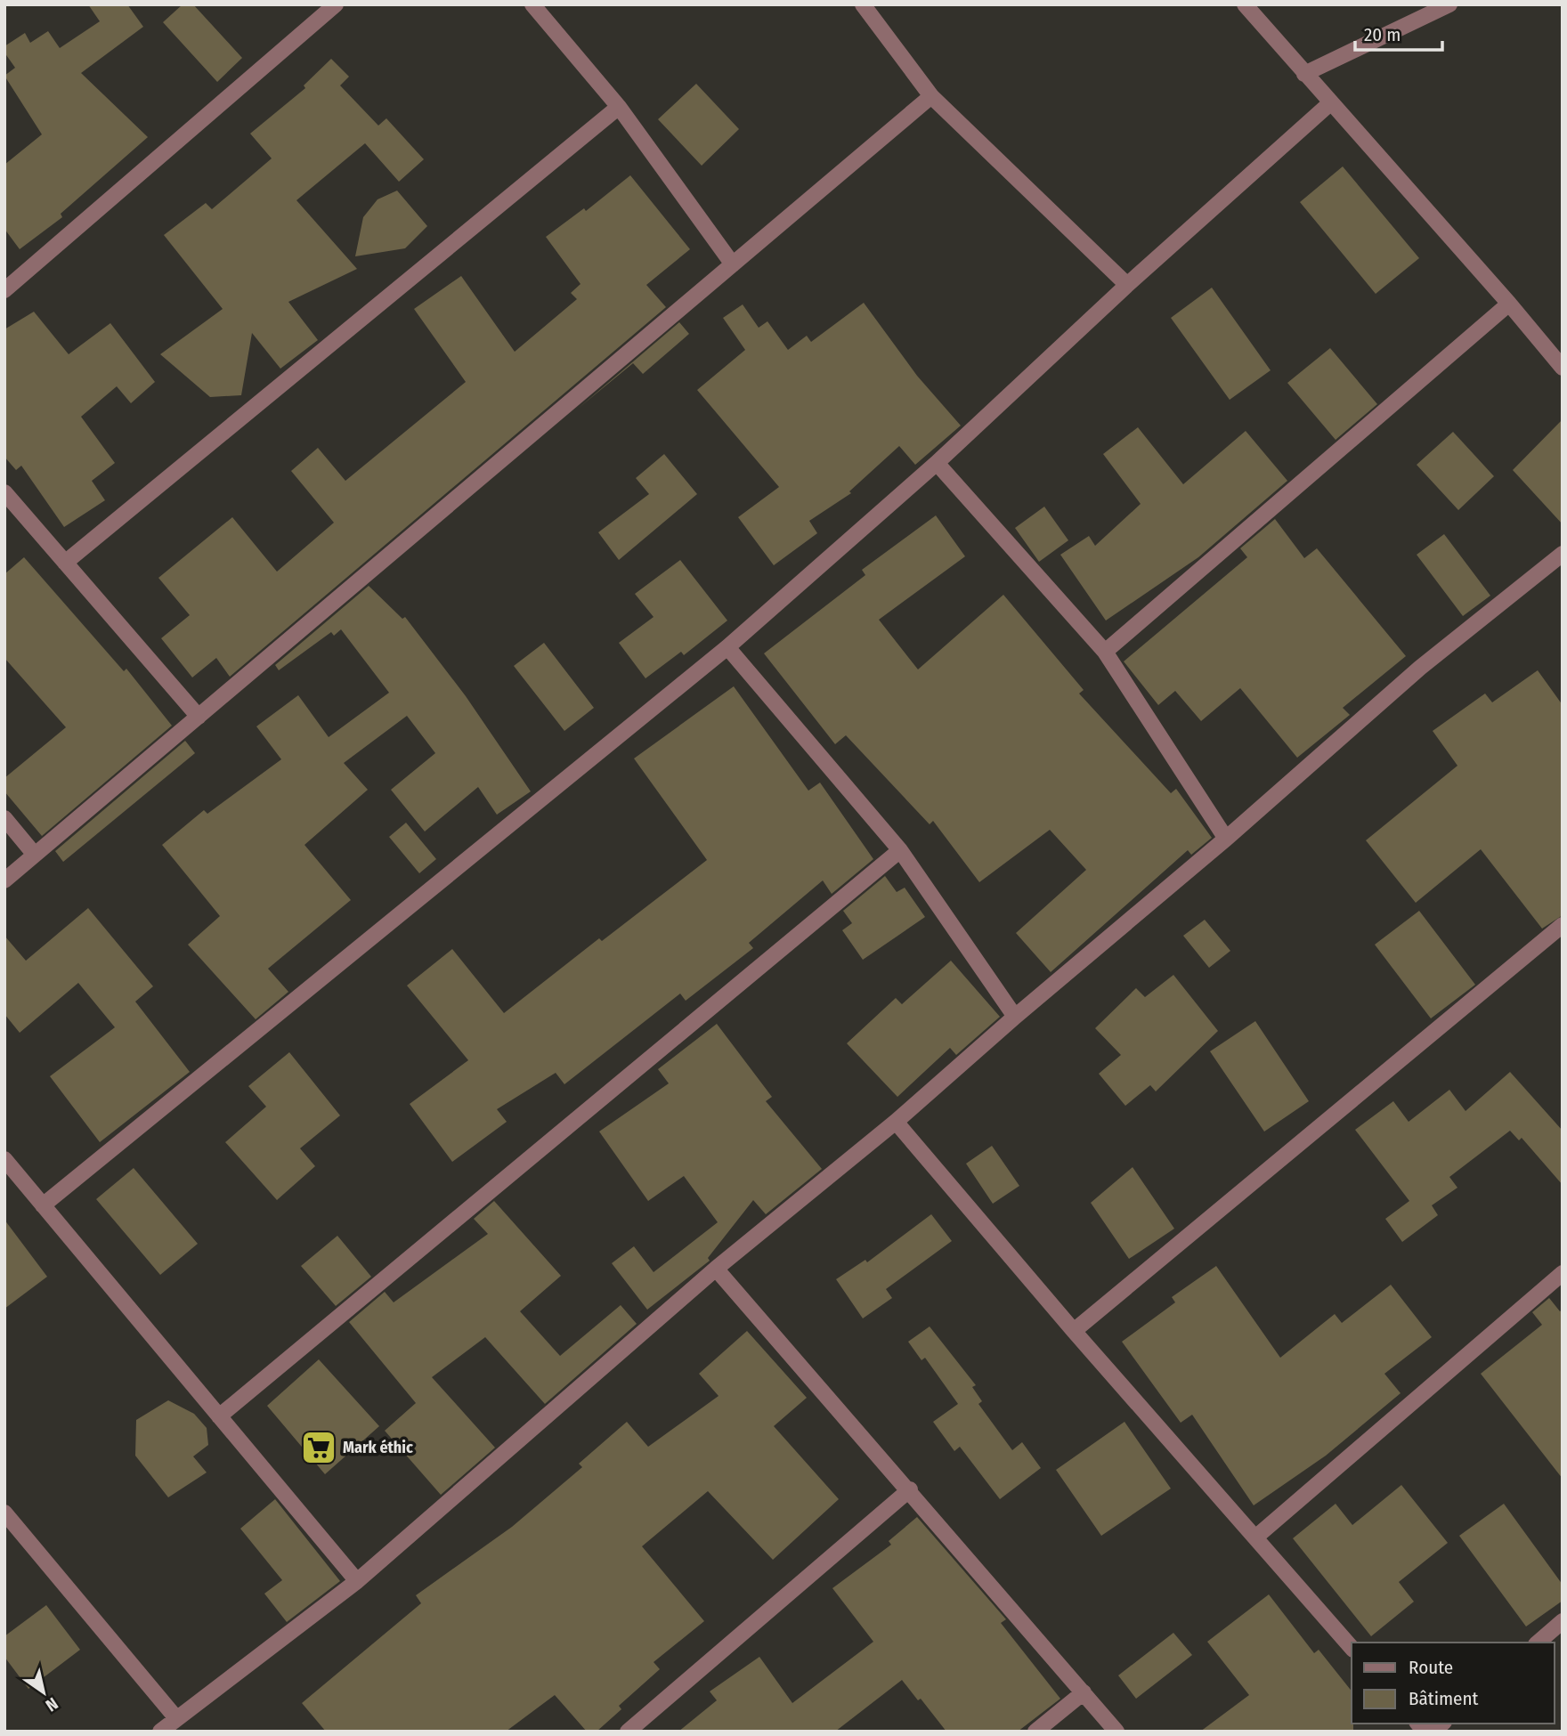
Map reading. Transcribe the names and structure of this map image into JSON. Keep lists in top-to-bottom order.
{
  "places": {
    "supermarket": ["Mark éthic"]
  },
  "legend": ["Route", "Bâtiment"],
  "scale_bar": "20 m",
  "north": "bottom right"
}
